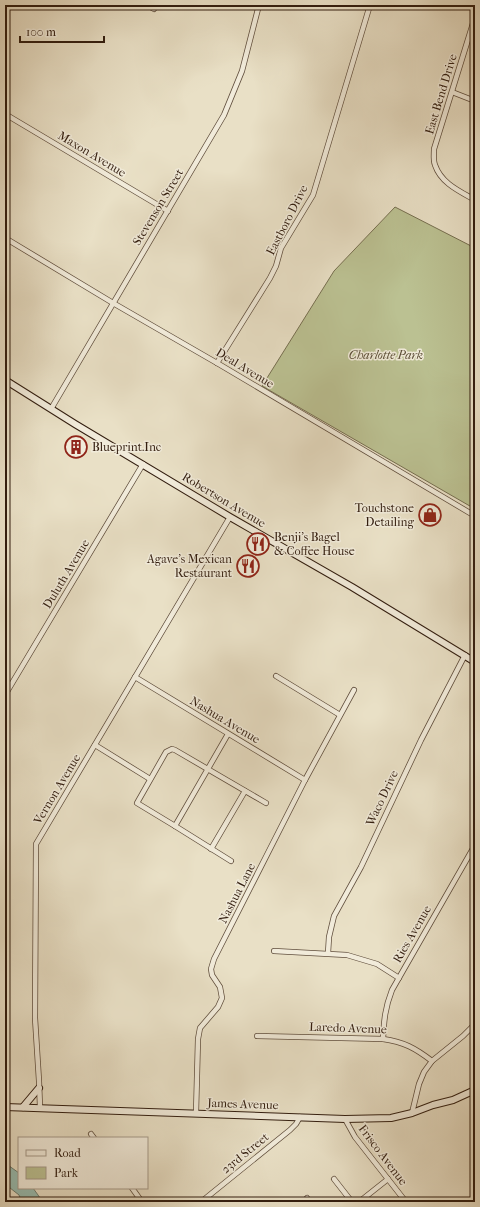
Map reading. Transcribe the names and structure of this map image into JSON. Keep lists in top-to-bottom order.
{
  "streets": {
    "street": [
      "East Bend Drive",
      "Maxon Avenue",
      "Stevenson Street",
      "Eastboro Drive",
      "Deal Avenue",
      "Robertson Avenue",
      "Duluth Avenue",
      "Nashua Avenue",
      "Vernon Avenue",
      "Waco Drive",
      "Nashua Lane",
      "Ries Avenue",
      "Laredo Avenue",
      "James Avenue",
      "23rd Street",
      "Frisco Avenue"
    ]
  },
  "crossings": [
    ["Maxon Avenue", "Stevenson Street"],
    ["Stevenson Street", "Deal Avenue"],
    ["Stevenson Street", "Robertson Avenue"],
    ["Eastboro Drive", "Deal Avenue"],
    ["Robertson Avenue", "Duluth Avenue"],
    ["Robertson Avenue", "Vernon Avenue"],
    ["Robertson Avenue", "Waco Drive"],
    ["Nashua Avenue", "Vernon Avenue"],
    ["Nashua Avenue", "Nashua Lane"],
    ["Vernon Avenue", "James Avenue"],
    ["Nashua Lane", "James Avenue"],
    ["Ries Avenue", "Laredo Avenue"],
    ["James Avenue", "23rd Street"],
    ["James Avenue", "Frisco Avenue"]
  ],
  "parks": ["Charlotte Park"],
  "places": {
    "building": ["Blueprint.Inc"],
    "shop": ["Touchstone Detailing"],
    "restaurant": ["Benji's Bagel & Coffee House", "Agave's Mexican Restaurant"]
  },
  "legend": ["Road", "Park"],
  "scale_bar": "100 m"
}
